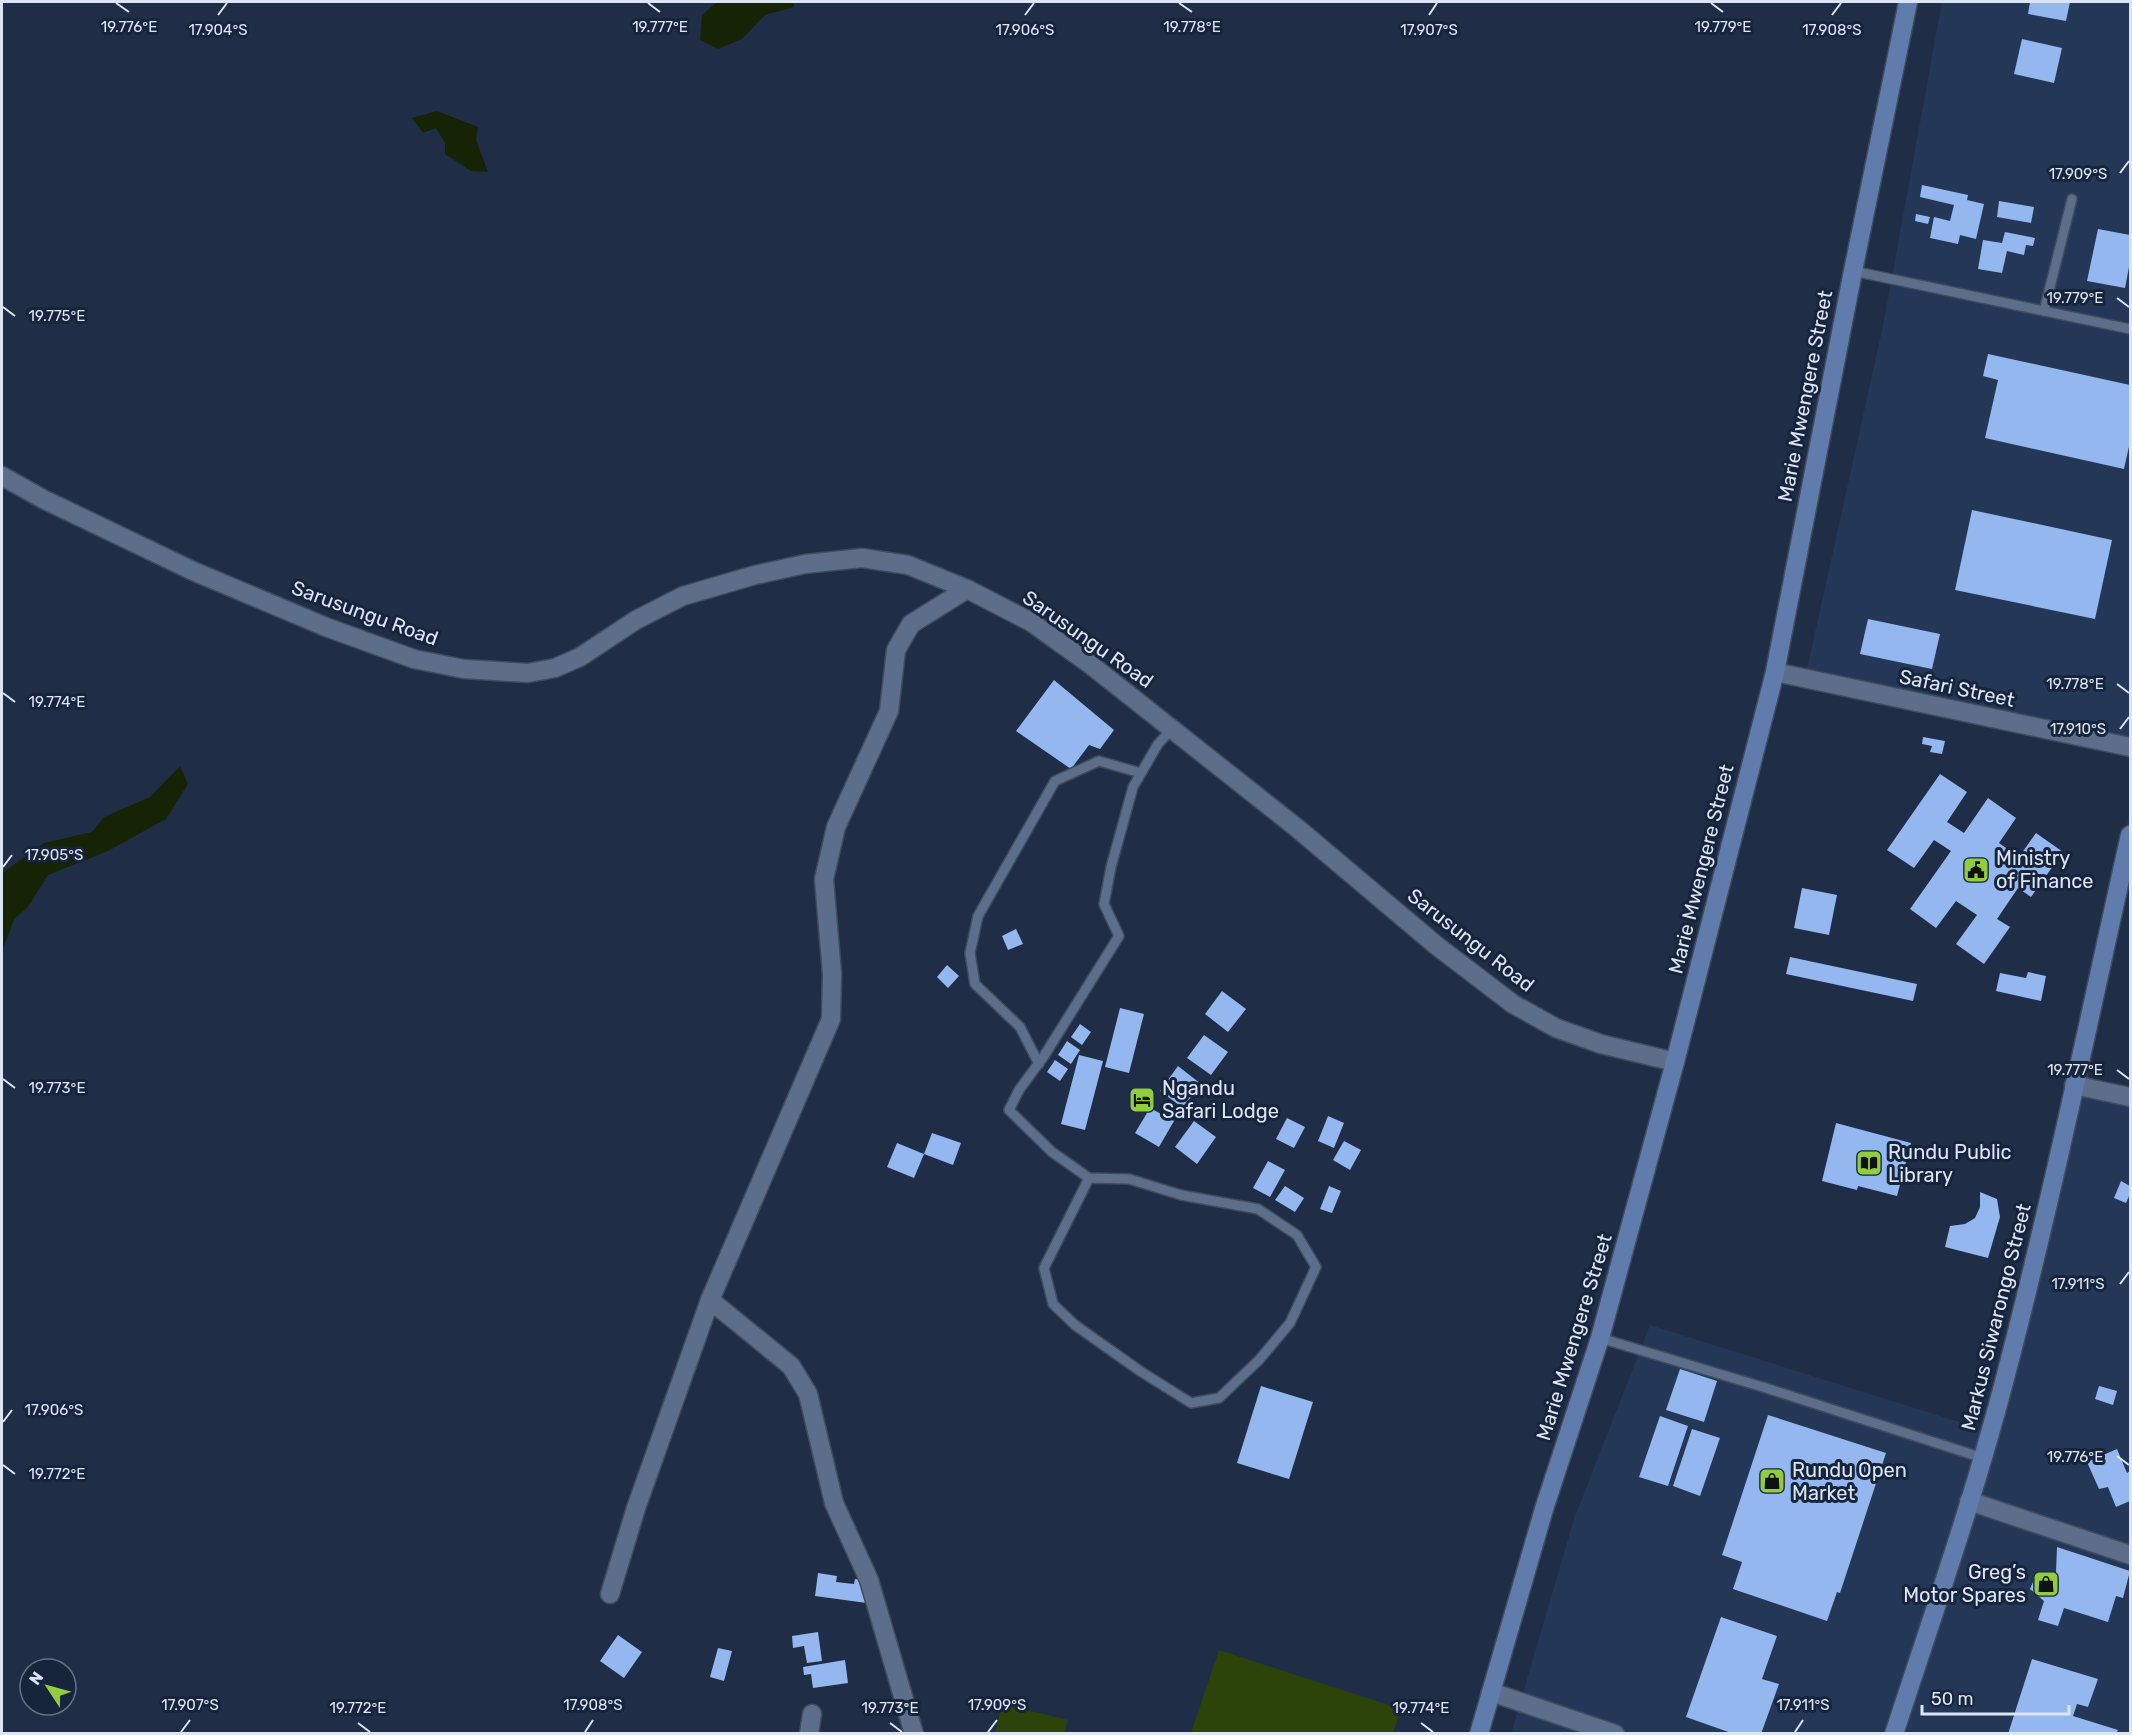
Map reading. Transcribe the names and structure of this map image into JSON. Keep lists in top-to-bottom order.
{
  "streets": {
    "main road": ["Marie Mwengere Street", "Markus Siwarongo Street"],
    "street": ["Sarusungu Road", "Safari Street"]
  },
  "crossings": [
    ["Marie Mwengere Street", "Sarusungu Road"],
    ["Marie Mwengere Street", "Safari Street"]
  ],
  "places": {
    "public building": ["Ministry of Finance"],
    "hotel": ["Ngandu Safari Lodge"],
    "library": ["Rundu Public Library"],
    "shop": ["Rundu Open Market", "Greg’s Motor Spares"]
  },
  "scale_bar": "50 m",
  "north": "top left",
  "coordinates": [
    "19.776°E",
    "19.777°E",
    "19.778°E",
    "19.779°E",
    "17.904°S",
    "17.907°S",
    "17.908°S",
    "17.906°S",
    "17.909°S",
    "19.775°E",
    "19.774°E",
    "17.910°S",
    "17.905°S",
    "19.773°E",
    "17.911°S",
    "19.772°E"
  ]
}
